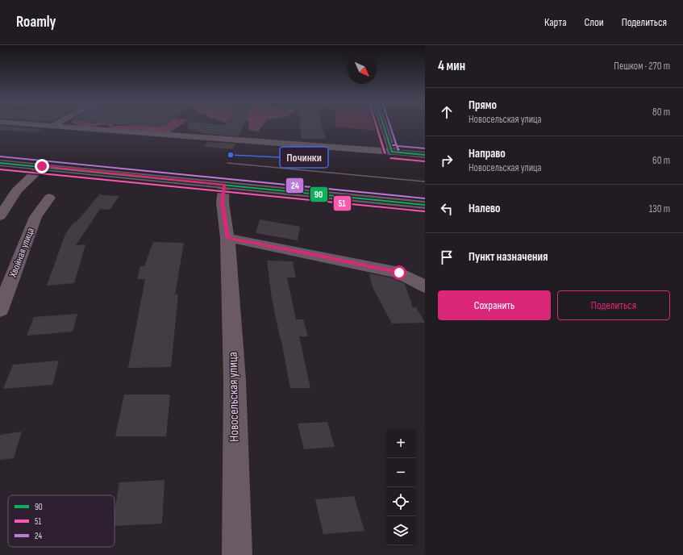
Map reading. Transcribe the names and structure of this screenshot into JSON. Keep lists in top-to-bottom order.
{
  "streets": {
    "street": ["Хвойная улица", "Новосельская улица"]
  },
  "places": ["Починки"],
  "lines": ["transit line 90", "transit line 51", "transit line 24"],
  "legend": ["90", "51", "24"],
  "north": "bottom right",
  "page": {
    "header": "Roamly",
    "nav": ["Карта", "Слои", "Поделиться"],
    "heading": ["4 мин", "Пешком · 270 m"],
    "list": [
      ["Прямо", "Новосельская улица", "80 m"],
      ["Направо", "Новосельская улица", "60 m"],
      ["Налево", "130 m"],
      "Пункт назначения"
    ],
    "buttons": ["Сохранить", "Поделиться"],
    "map_buttons": ["+", "−"]
  }
}
